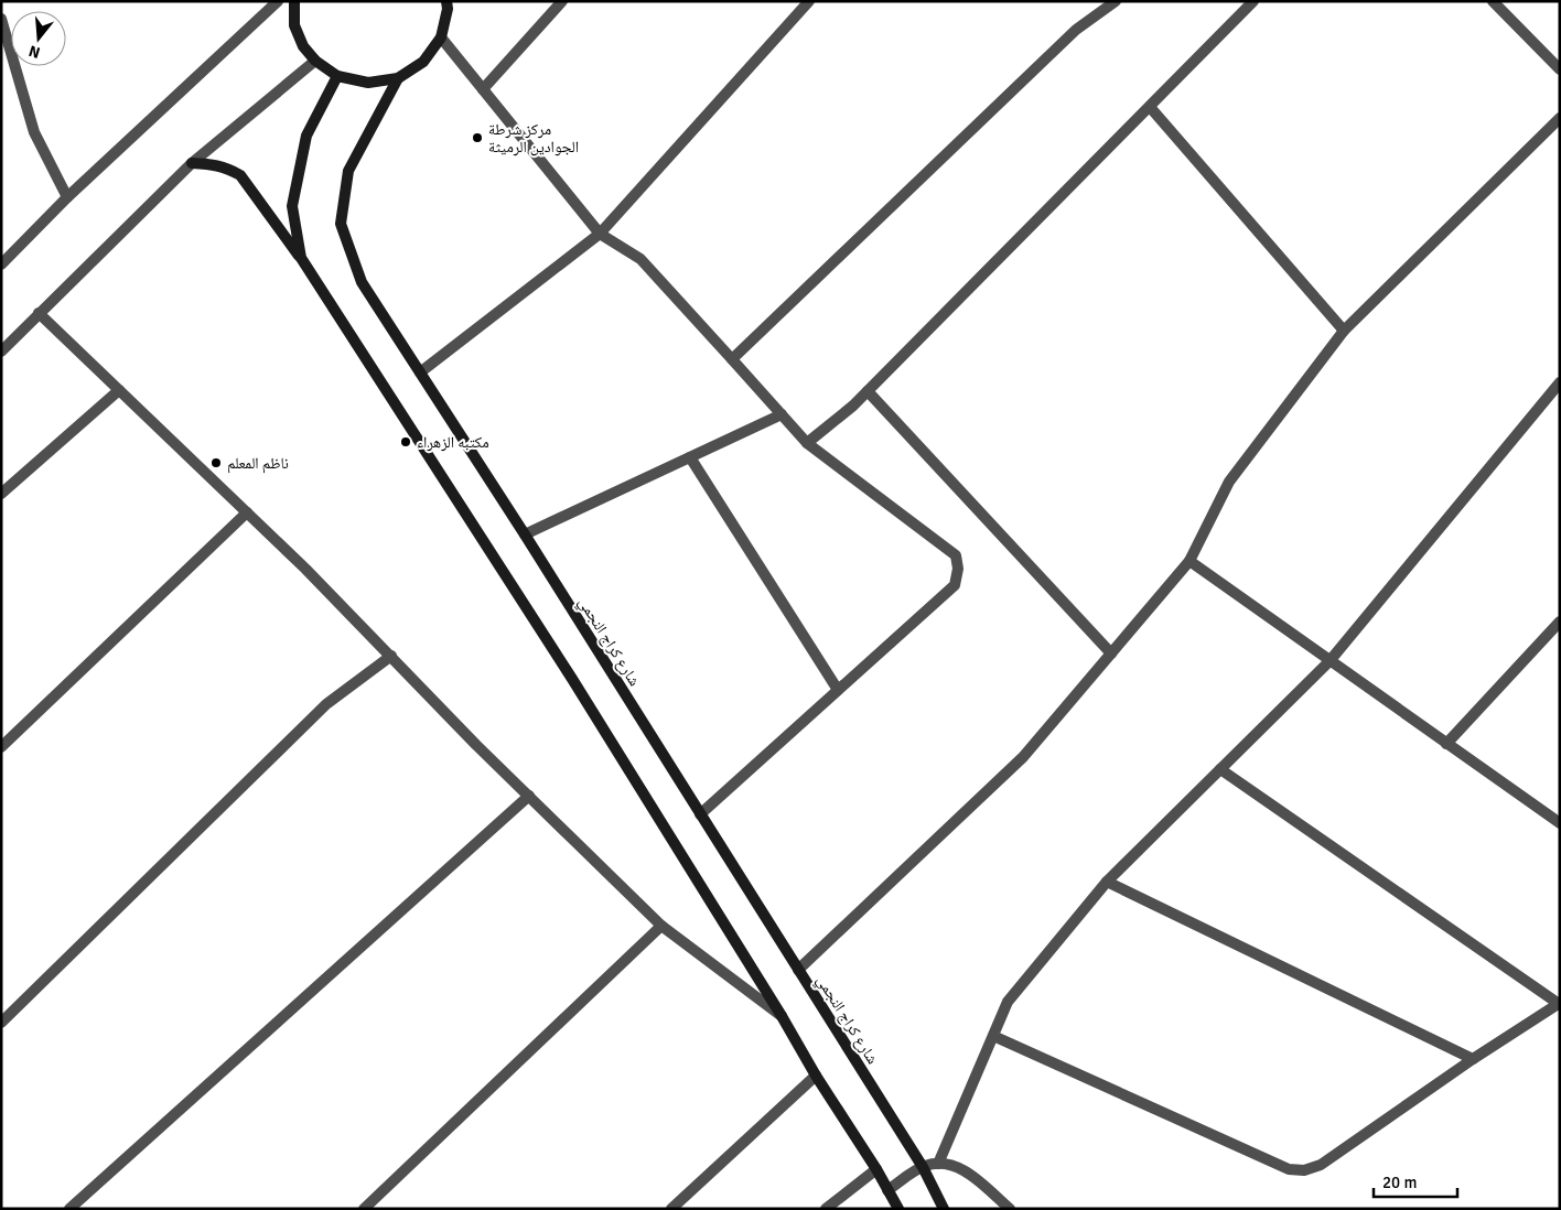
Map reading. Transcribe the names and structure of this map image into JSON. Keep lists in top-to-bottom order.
{
  "streets": {
    "main road": ["شارع كراج النجمي"]
  },
  "places": ["مركز شرطة الجوادين الرميثة", "مكتبه الزهراء", "ناظم المعلم"],
  "scale_bar": "20 m",
  "north": "bottom"
}
